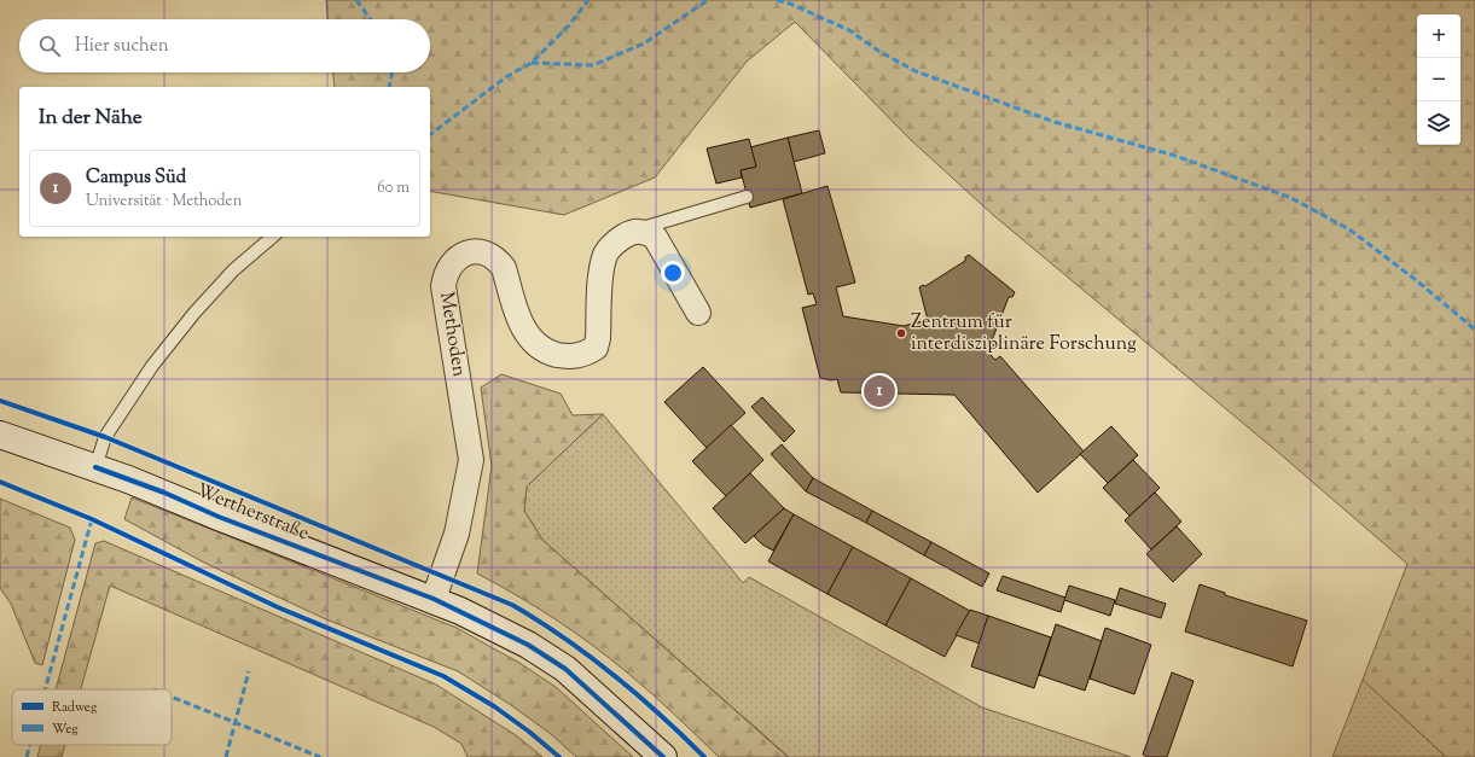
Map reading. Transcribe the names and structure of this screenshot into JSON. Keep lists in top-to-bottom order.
{
  "streets": {
    "main road": ["Wertherstraße"],
    "street": ["Methoden"]
  },
  "crossings": [
    ["Methoden", "Wertherstraße"]
  ],
  "places": ["Zentrum für interdisziplinäre Forschung"],
  "legend": ["Radweg", "Weg"],
  "page": {
    "map_buttons": ["+", "−"],
    "search": "Hier suchen",
    "heading": "In der Nähe",
    "list": [
      {
        "mark": "1",
        "name": "Campus Süd",
        "note": "Universität · Methoden",
        "value": "60 m"
      }
    ],
    "pins": "1"
  }
}
